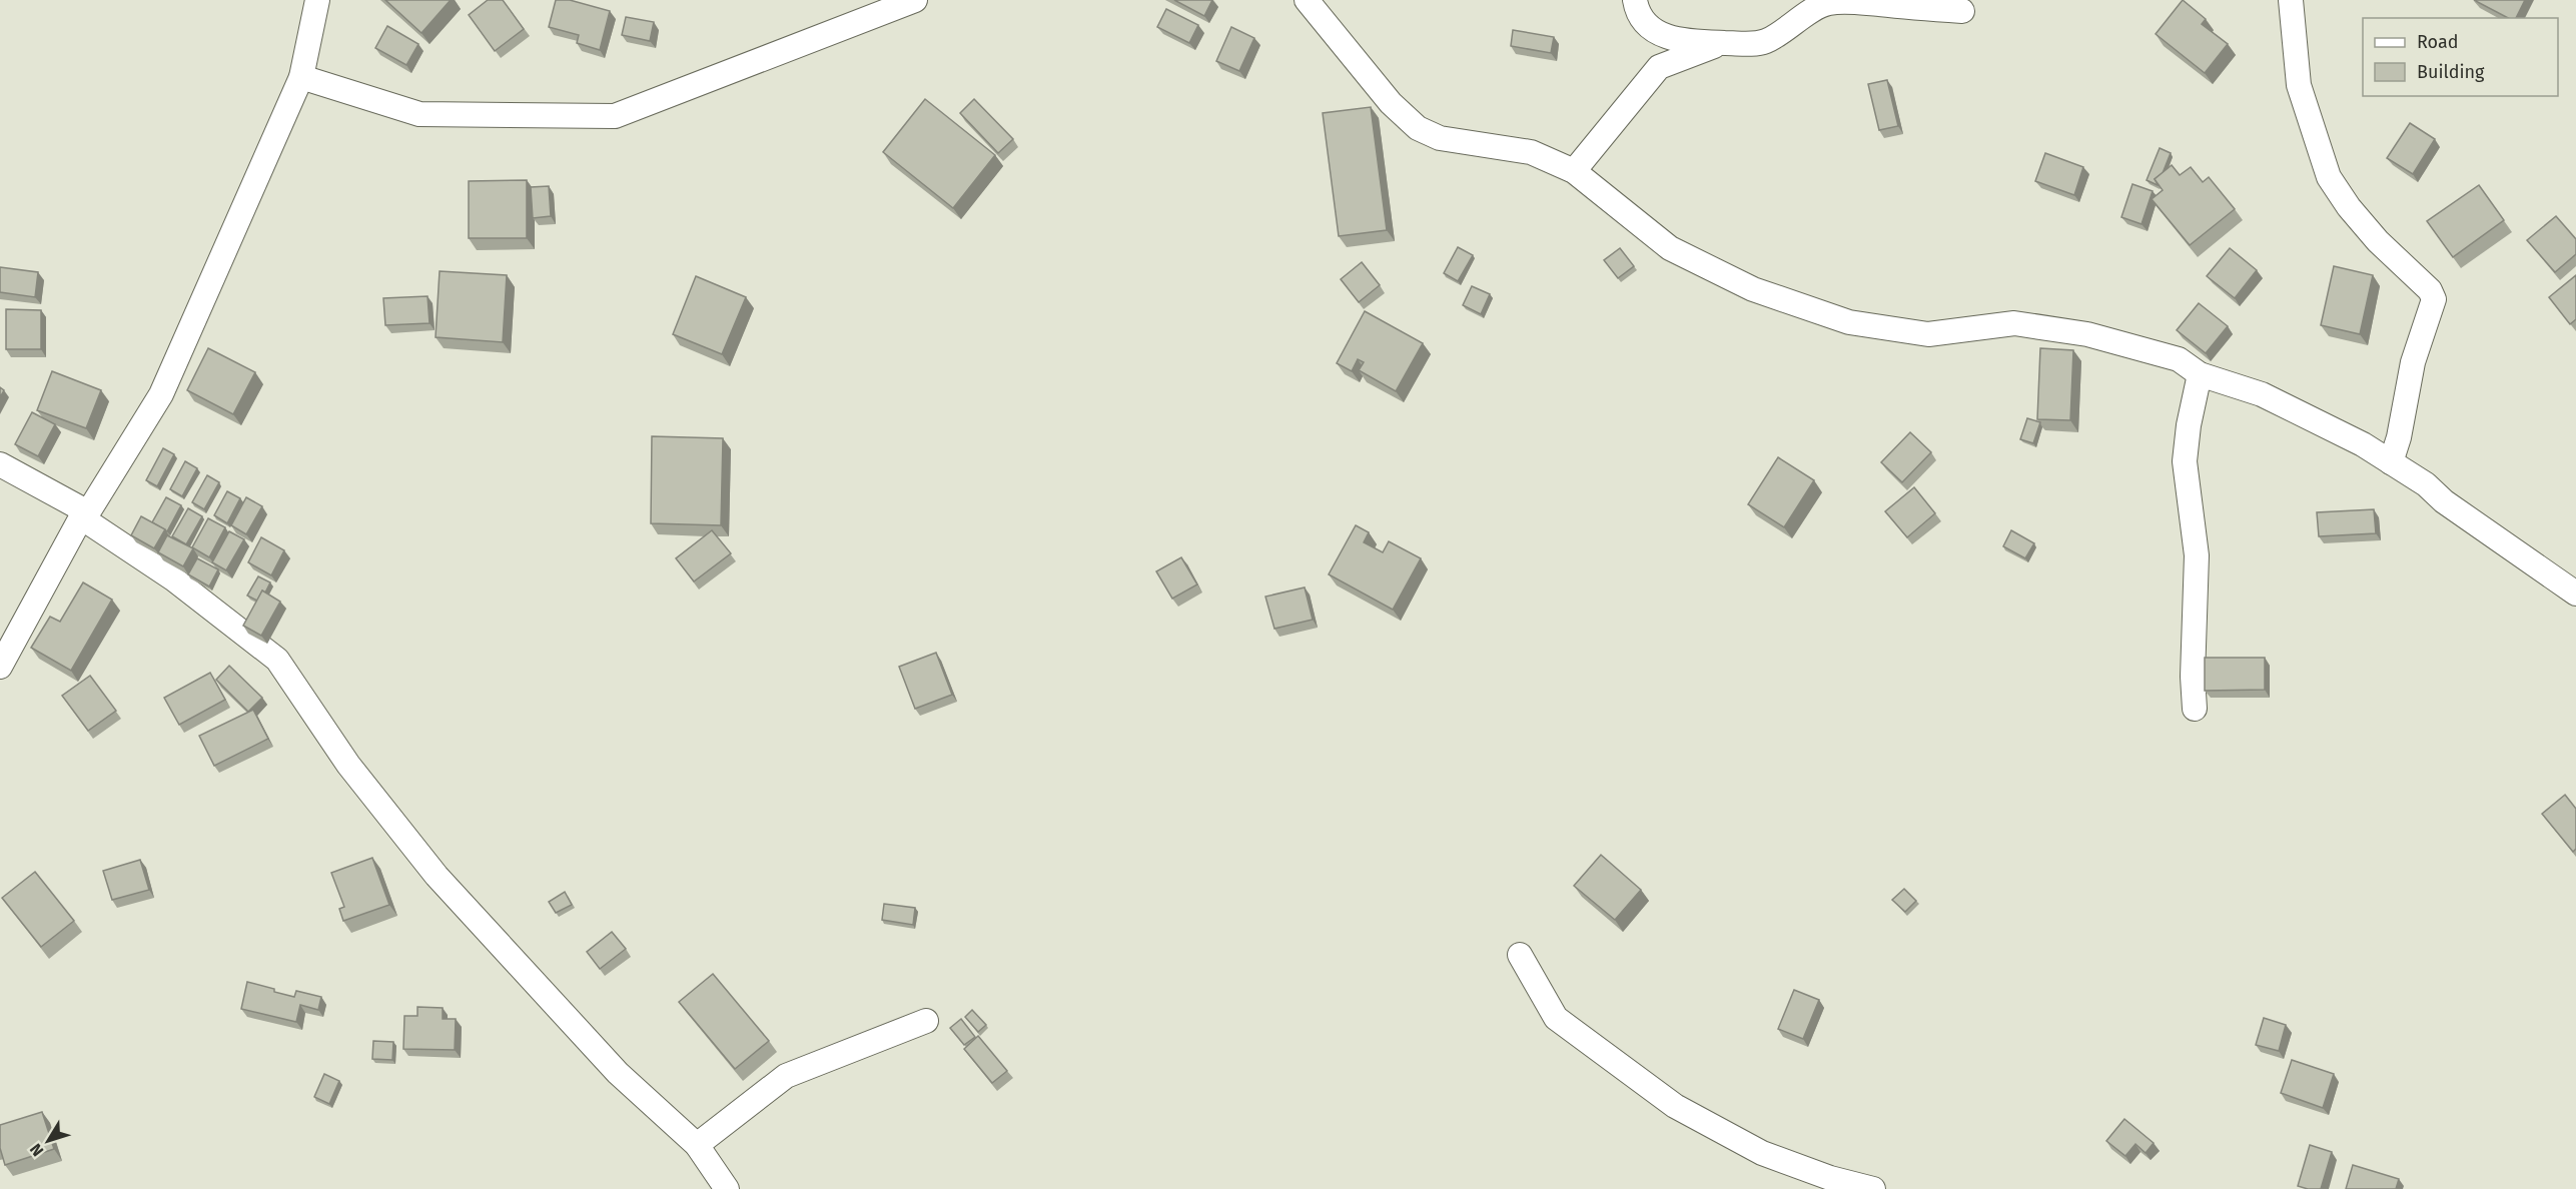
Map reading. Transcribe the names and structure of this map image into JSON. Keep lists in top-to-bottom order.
{
  "legend": ["Road", "Building"],
  "north": "bottom left"
}
